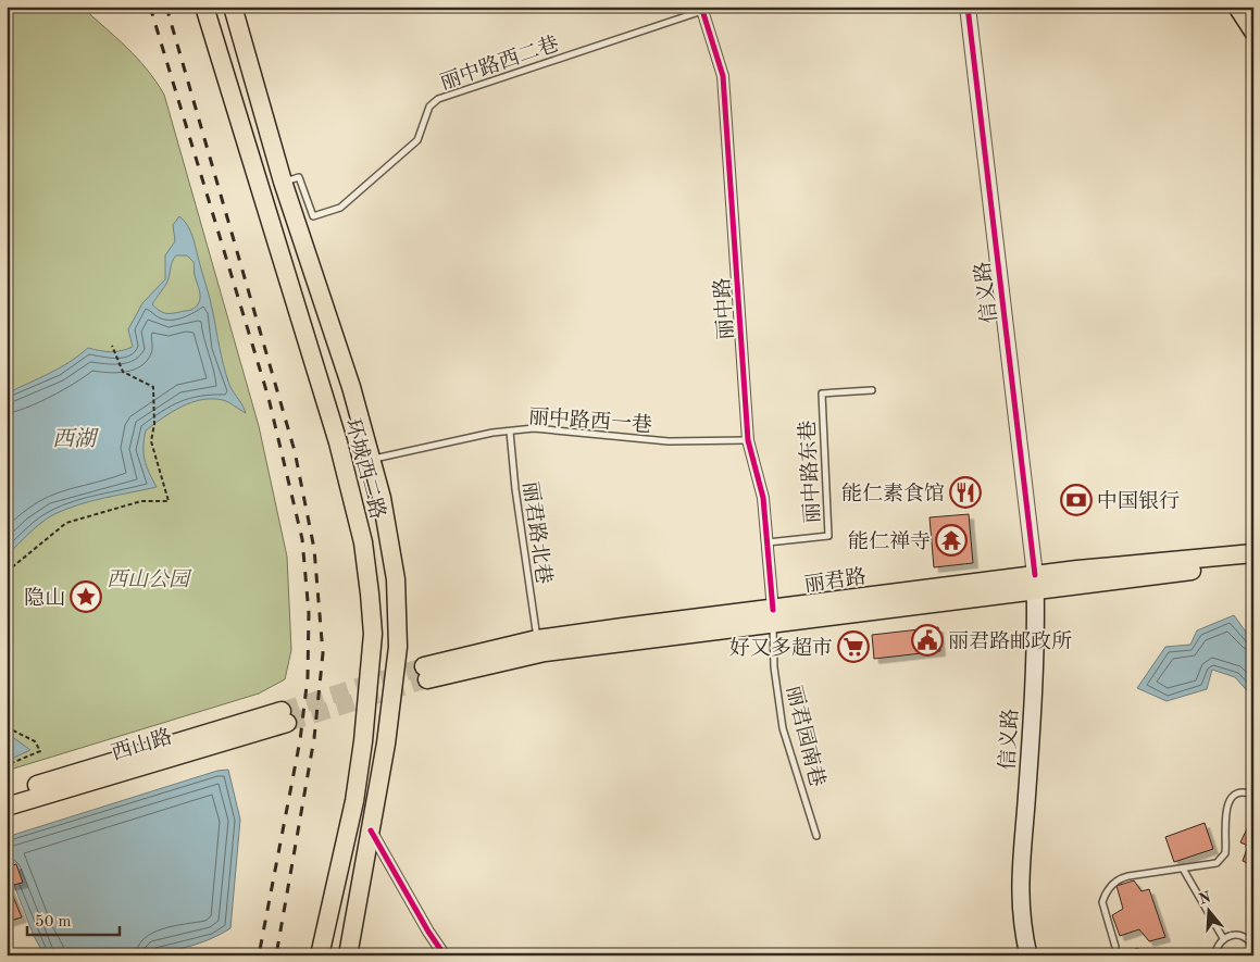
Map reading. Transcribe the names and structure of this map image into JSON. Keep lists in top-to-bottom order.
{
  "streets": {
    "main road": [
      "信义路",
      "环城西二路",
      "丽君路",
      "西山路"
    ],
    "street": ["丽中路"],
    "lane": [
      "丽中路西二巷",
      "丽中路西一巷",
      "丽中路东巷",
      "丽君路北巷",
      "丽君园南巷"
    ]
  },
  "crossings": [
    ["丽中路西二巷", "丽中路"],
    ["丽中路西二巷", "环城西二路"],
    ["信义路", "丽君路"],
    ["丽中路", "丽中路西一巷"],
    ["丽中路", "丽中路东巷"],
    ["丽中路", "丽君路"],
    ["丽中路", "丽君园南巷"],
    ["丽中路西一巷", "环城西二路"],
    ["丽中路西一巷", "丽君路北巷"],
    ["丽君路北巷", "丽君路"],
    ["丽君路", "丽君园南巷"]
  ],
  "water": ["西湖"],
  "parks": ["西山公园"],
  "places": {
    "restaurant": ["能仁素食馆"],
    "bank": ["中国银行"],
    "temple": ["能仁禅寺"],
    "place": ["隐山"],
    "public building": ["丽君路邮政所"],
    "supermarket": ["好又多超市"]
  },
  "scale_bar": "50 m",
  "north": "top"
}
